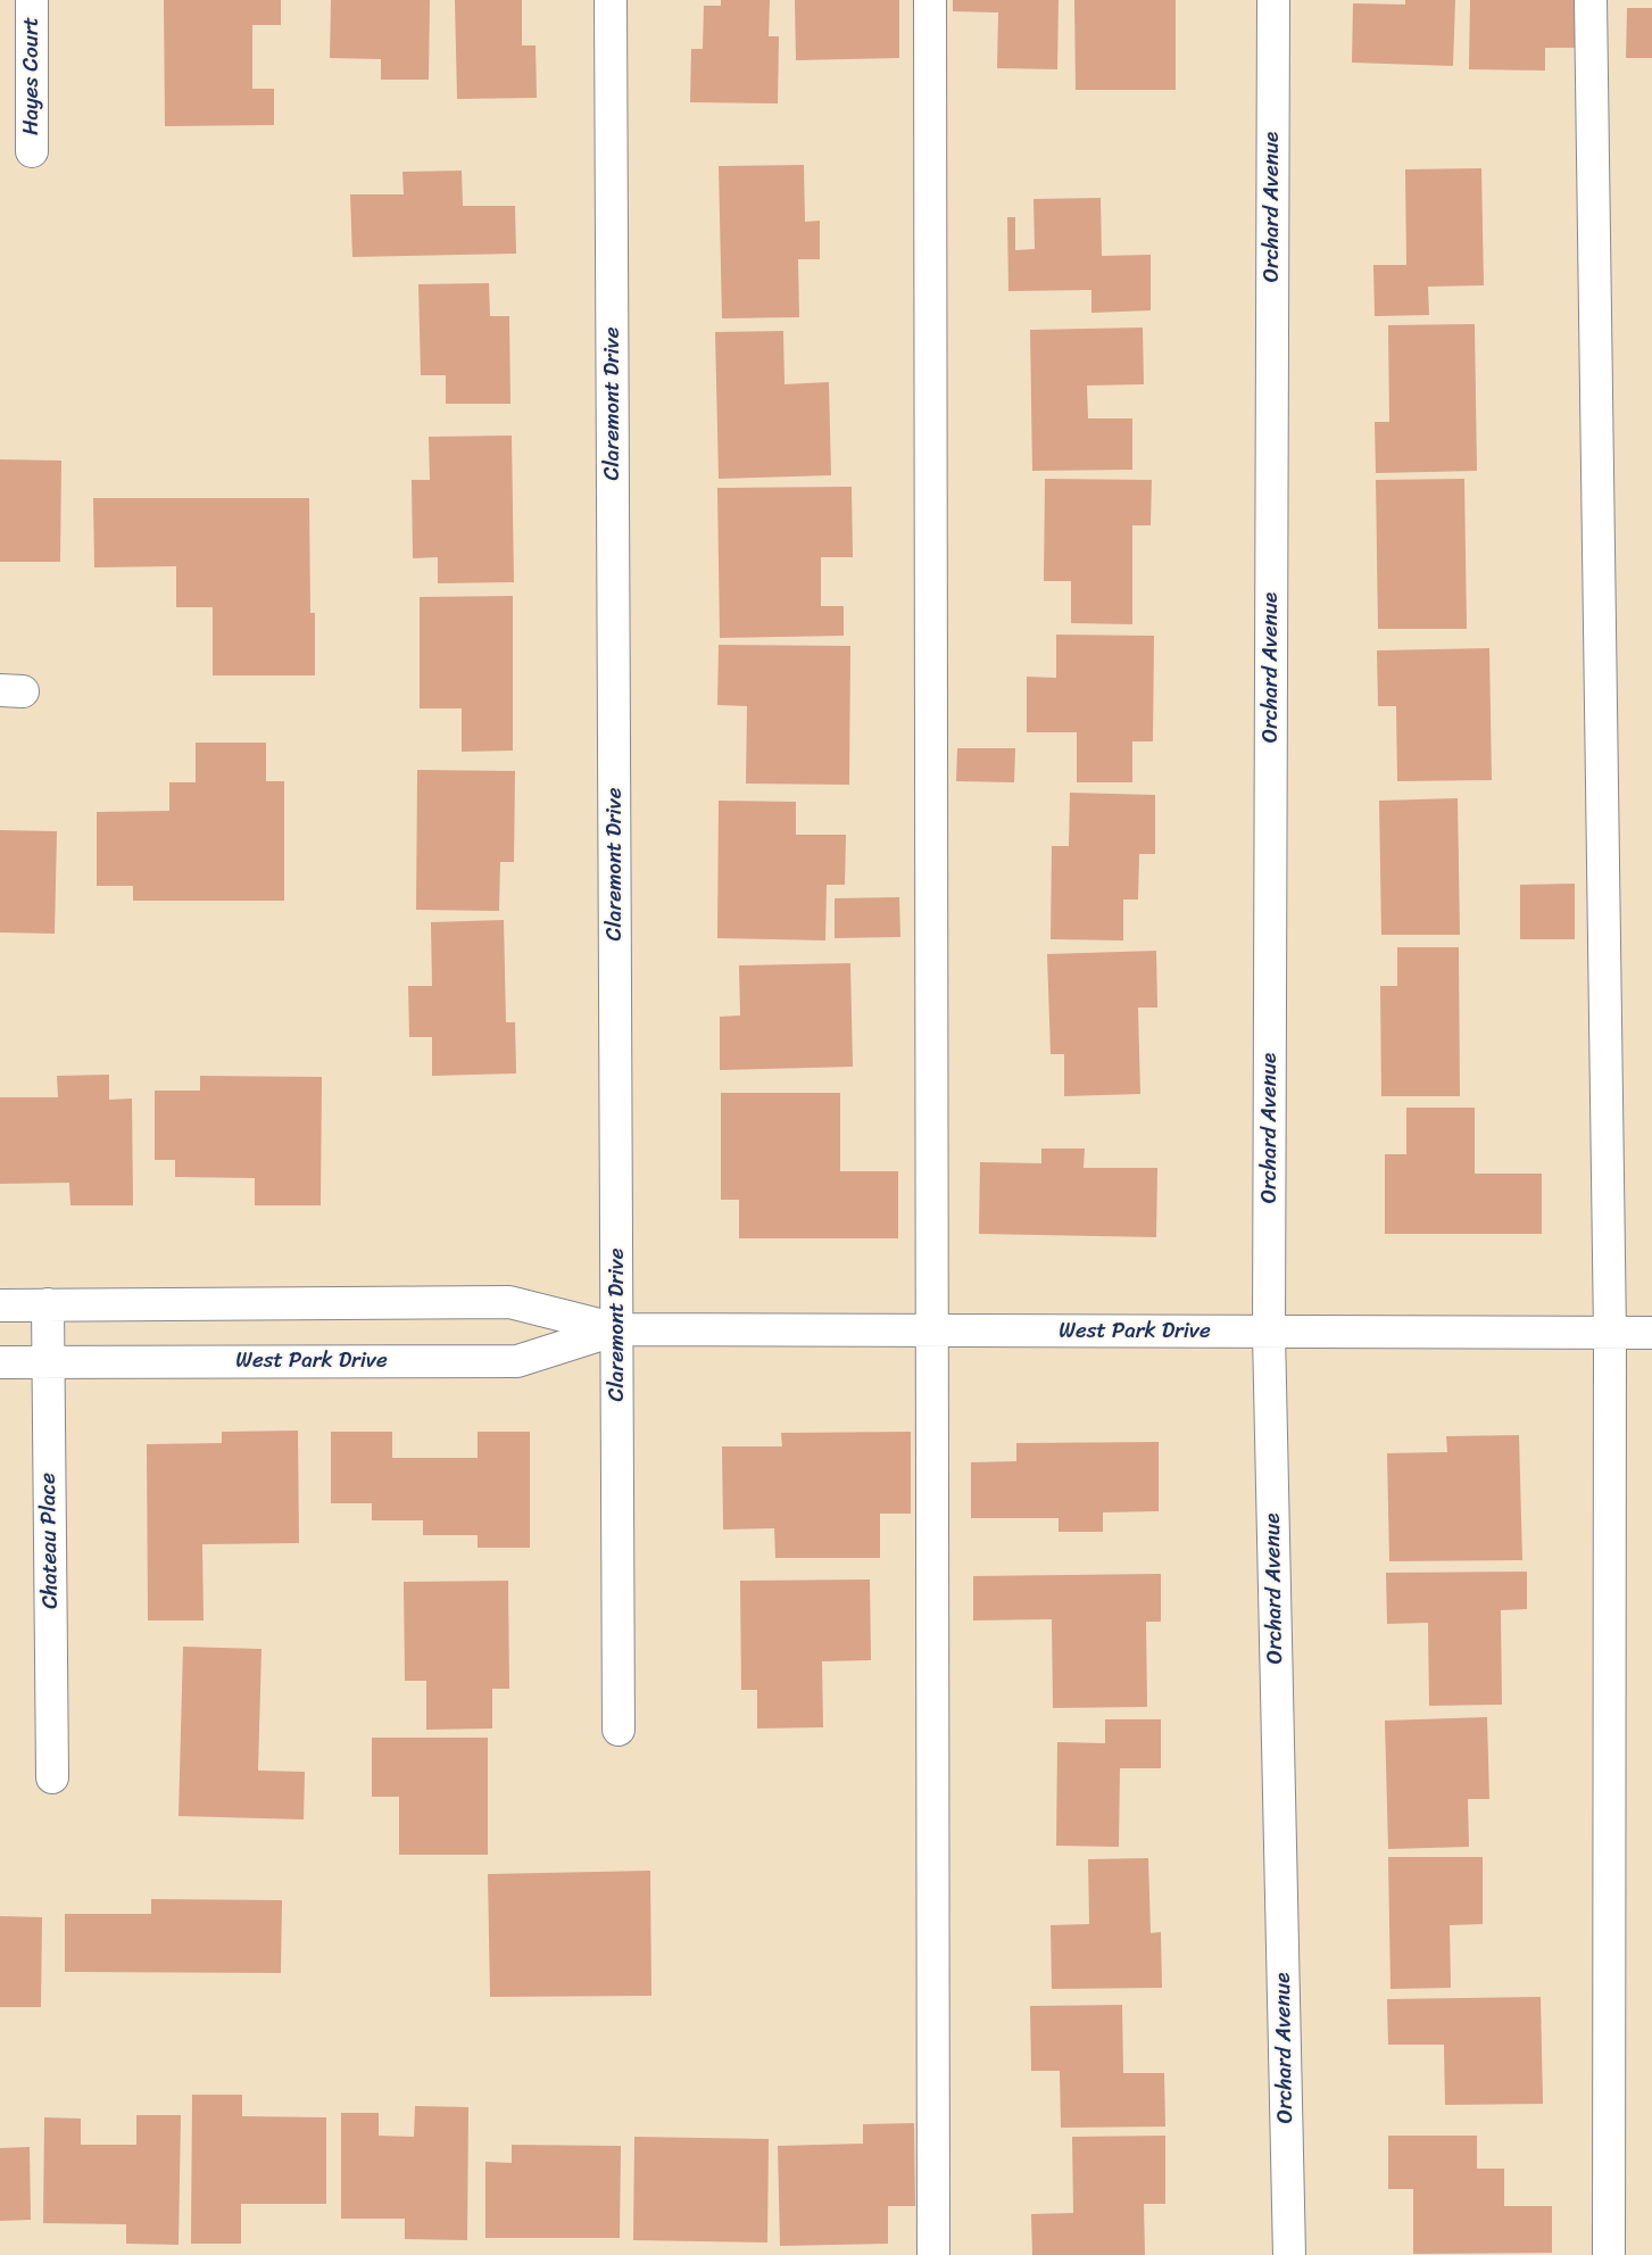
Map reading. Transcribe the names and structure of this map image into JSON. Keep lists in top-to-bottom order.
{
  "streets": {
    "street": [
      "Hayes Court",
      "Orchard Avenue",
      "Claremont Drive",
      "West Park Drive",
      "Chateau Place"
    ]
  },
  "crossings": [
    ["Orchard Avenue", "West Park Drive"],
    ["Claremont Drive", "West Park Drive"],
    ["West Park Drive", "Chateau Place"]
  ]
}
